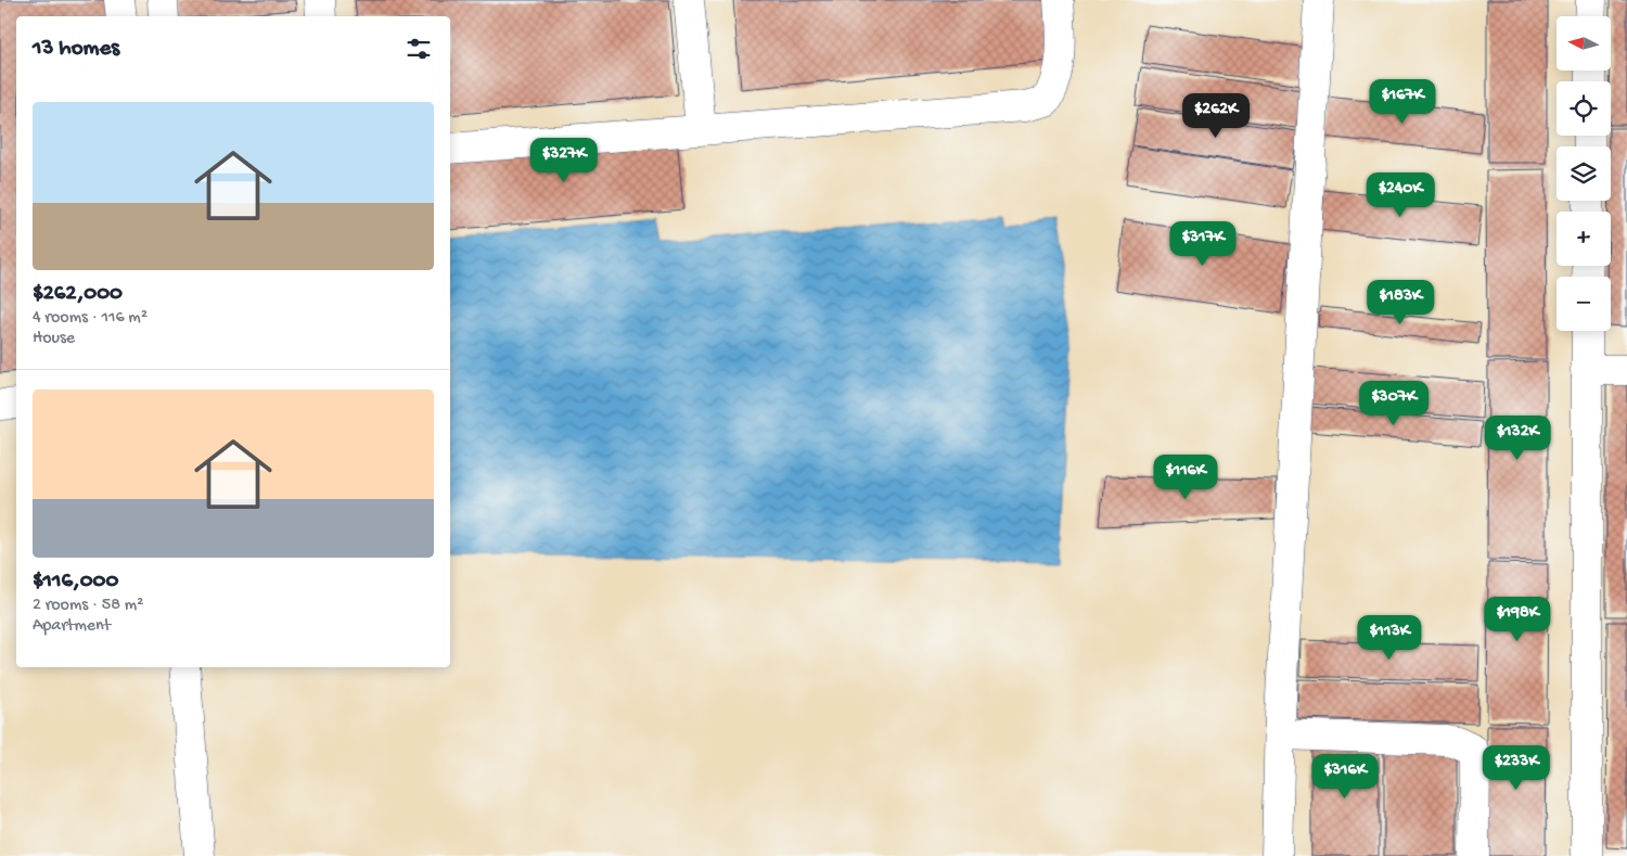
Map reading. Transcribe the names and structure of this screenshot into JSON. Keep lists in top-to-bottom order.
{
  "north": "left",
  "page": {
    "map_buttons": ["+", "−"],
    "heading": "13 homes",
    "price": [
      "$167K",
      "$262K",
      "$327K",
      "$240K",
      "$317K",
      "$183K",
      "$307K",
      "$132K",
      "$116K",
      "$198K",
      "$113K",
      "$233K",
      "$316K"
    ],
    "list": [
      {
        "name": "$262,000",
        "note": "4 rooms · 116 m² · House"
      },
      {
        "name": "$116,000",
        "note": "2 rooms · 58 m² · Apartment"
      }
    ]
  }
}
